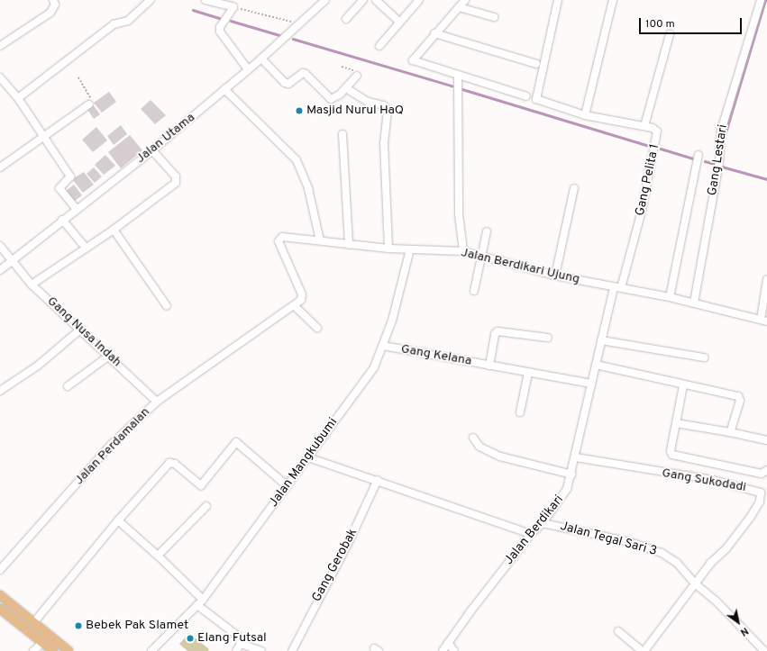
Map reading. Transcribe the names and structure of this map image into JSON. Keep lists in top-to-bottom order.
{
  "streets": {
    "street": [
      "Jalan Utama",
      "Gang Lestari",
      "Gang Pelita 1",
      "Jalan Berdikari Ujung",
      "Gang Nusa Indah",
      "Gang Kelana",
      "Jalan Perdamaian",
      "Jalan Mangkubumi",
      "Gang Sukodadi",
      "Jalan Berdikari",
      "Jalan Tegal Sari 3",
      "Gang Gerobak"
    ]
  },
  "crossings": [
    ["Jalan Utama", "Gang Nusa Indah"],
    ["Gang Lestari", "Jalan Berdikari Ujung"],
    ["Gang Pelita 1", "Jalan Berdikari Ujung"],
    ["Gang Pelita 1", "Jalan Berdikari"],
    ["Jalan Berdikari Ujung", "Jalan Perdamaian"],
    ["Jalan Berdikari Ujung", "Jalan Mangkubumi"],
    ["Jalan Berdikari Ujung", "Jalan Berdikari"],
    ["Gang Nusa Indah", "Jalan Perdamaian"],
    ["Gang Kelana", "Jalan Mangkubumi"],
    ["Gang Kelana", "Jalan Berdikari"],
    ["Gang Sukodadi", "Jalan Berdikari"],
    ["Gang Sukodadi", "Jalan Tegal Sari 3"],
    ["Jalan Berdikari", "Jalan Tegal Sari 3"]
  ],
  "places": ["Masjid Nurul HaQ", "Bebek Pak Slamet", "Elang Futsal"],
  "scale_bar": "100 m",
  "north": "bottom right"
}
